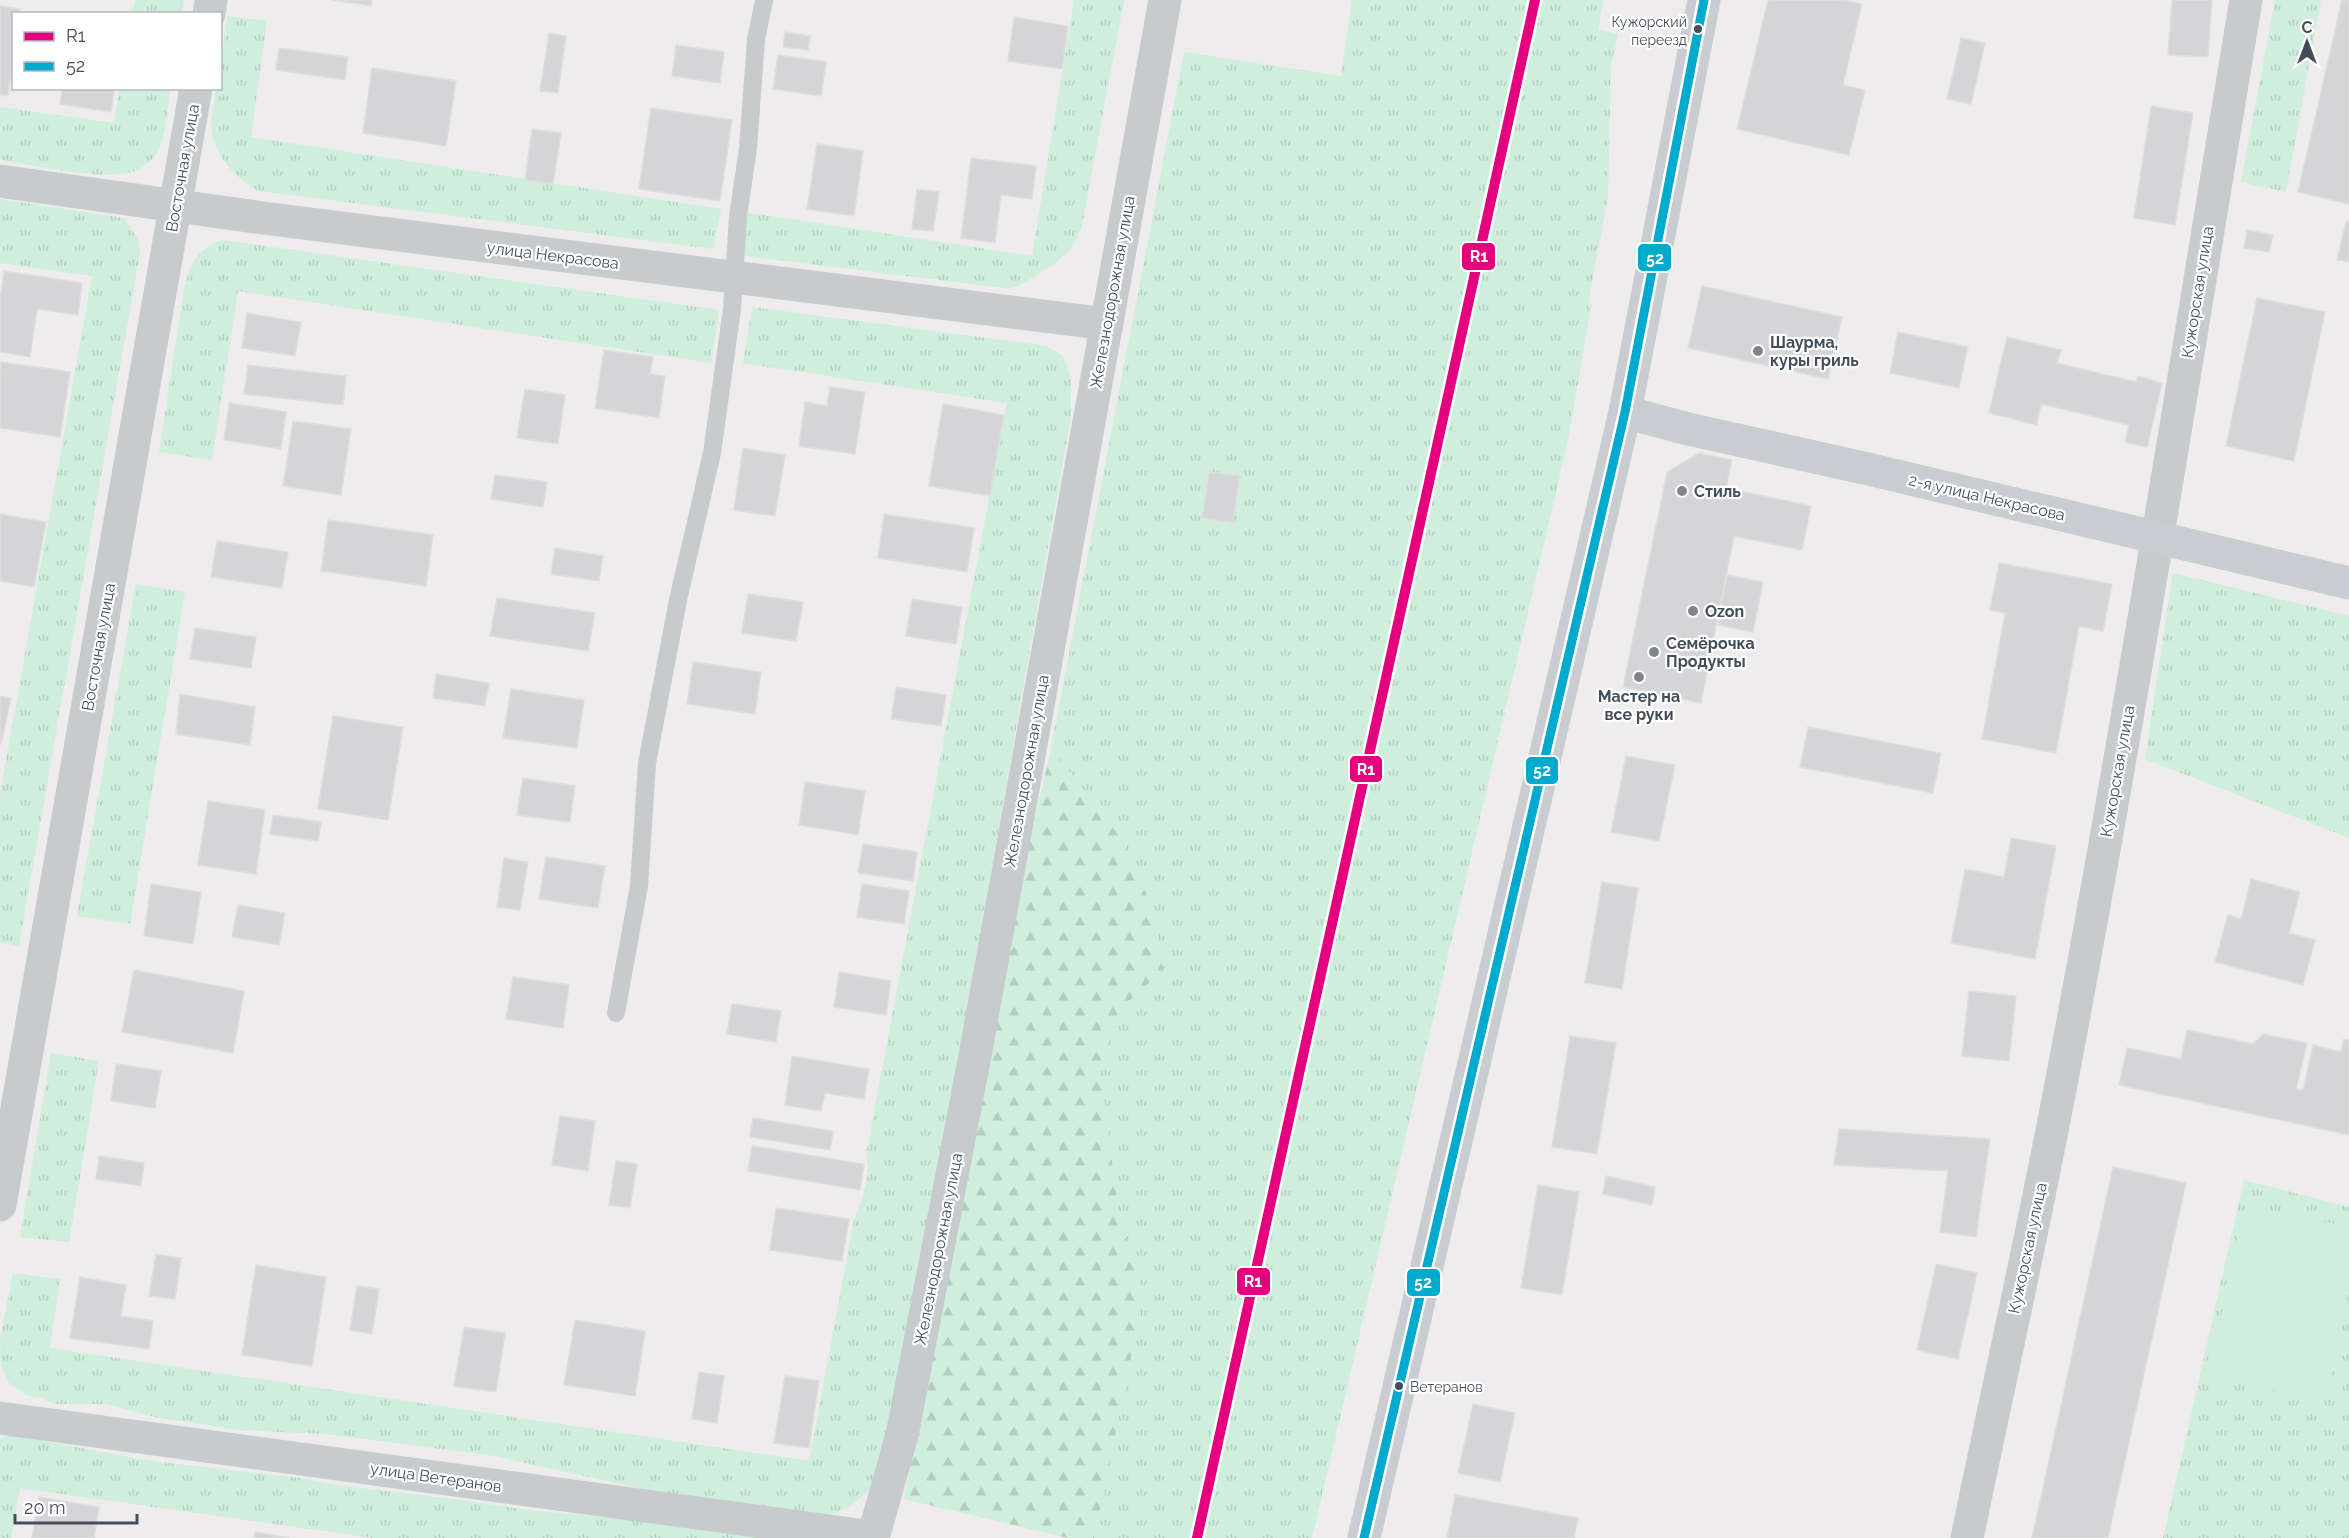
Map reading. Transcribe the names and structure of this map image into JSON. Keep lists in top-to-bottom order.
{
  "streets": {
    "main road": ["2-я улица Некрасова"],
    "street": [
      "Восточная улица",
      "улица Некрасова",
      "Железнодорожная улица",
      "Кужорская улица",
      "улица Ветеранов"
    ]
  },
  "crossings": [
    ["Восточная улица", "улица Некрасова"],
    ["улица Некрасова", "Железнодорожная улица"],
    ["Железнодорожная улица", "улица Ветеранов"],
    ["Кужорская улица", "2-я улица Некрасова"]
  ],
  "places": [
    "Кужорский переезд",
    "Шаурма, куры гриль",
    "Стиль",
    "Ozon",
    "Семёрочка Продукты",
    "Мастер на все руки",
    "Ветеранов"
  ],
  "lines": ["transit line R1", "transit line 52"],
  "legend": ["R1", "52"],
  "scale_bar": "20 m",
  "north": "top"
}
